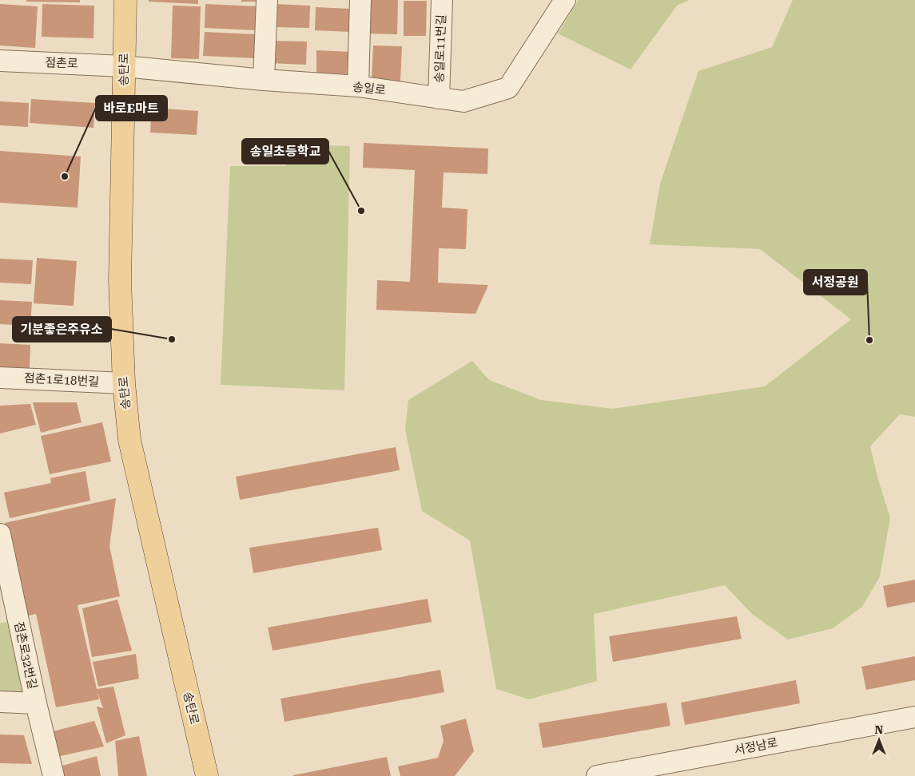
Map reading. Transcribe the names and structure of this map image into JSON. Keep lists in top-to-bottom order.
{
  "streets": {
    "main road": ["송탄로"],
    "street": [
      "송일로11번길",
      "점촌로",
      "송일로",
      "점촌1로18번길",
      "점촌로32번길",
      "서정남로"
    ]
  },
  "crossings": [
    ["송일로11번길", "송일로"],
    ["점촌로", "송탄로"],
    ["점촌로", "송일로"],
    ["송탄로", "송일로"],
    ["송탄로", "점촌1로18번길"]
  ],
  "places": [
    "바로E마트",
    "송일초등학교",
    "기분좋은주유소",
    "서정공원"
  ],
  "north": "top"
}
